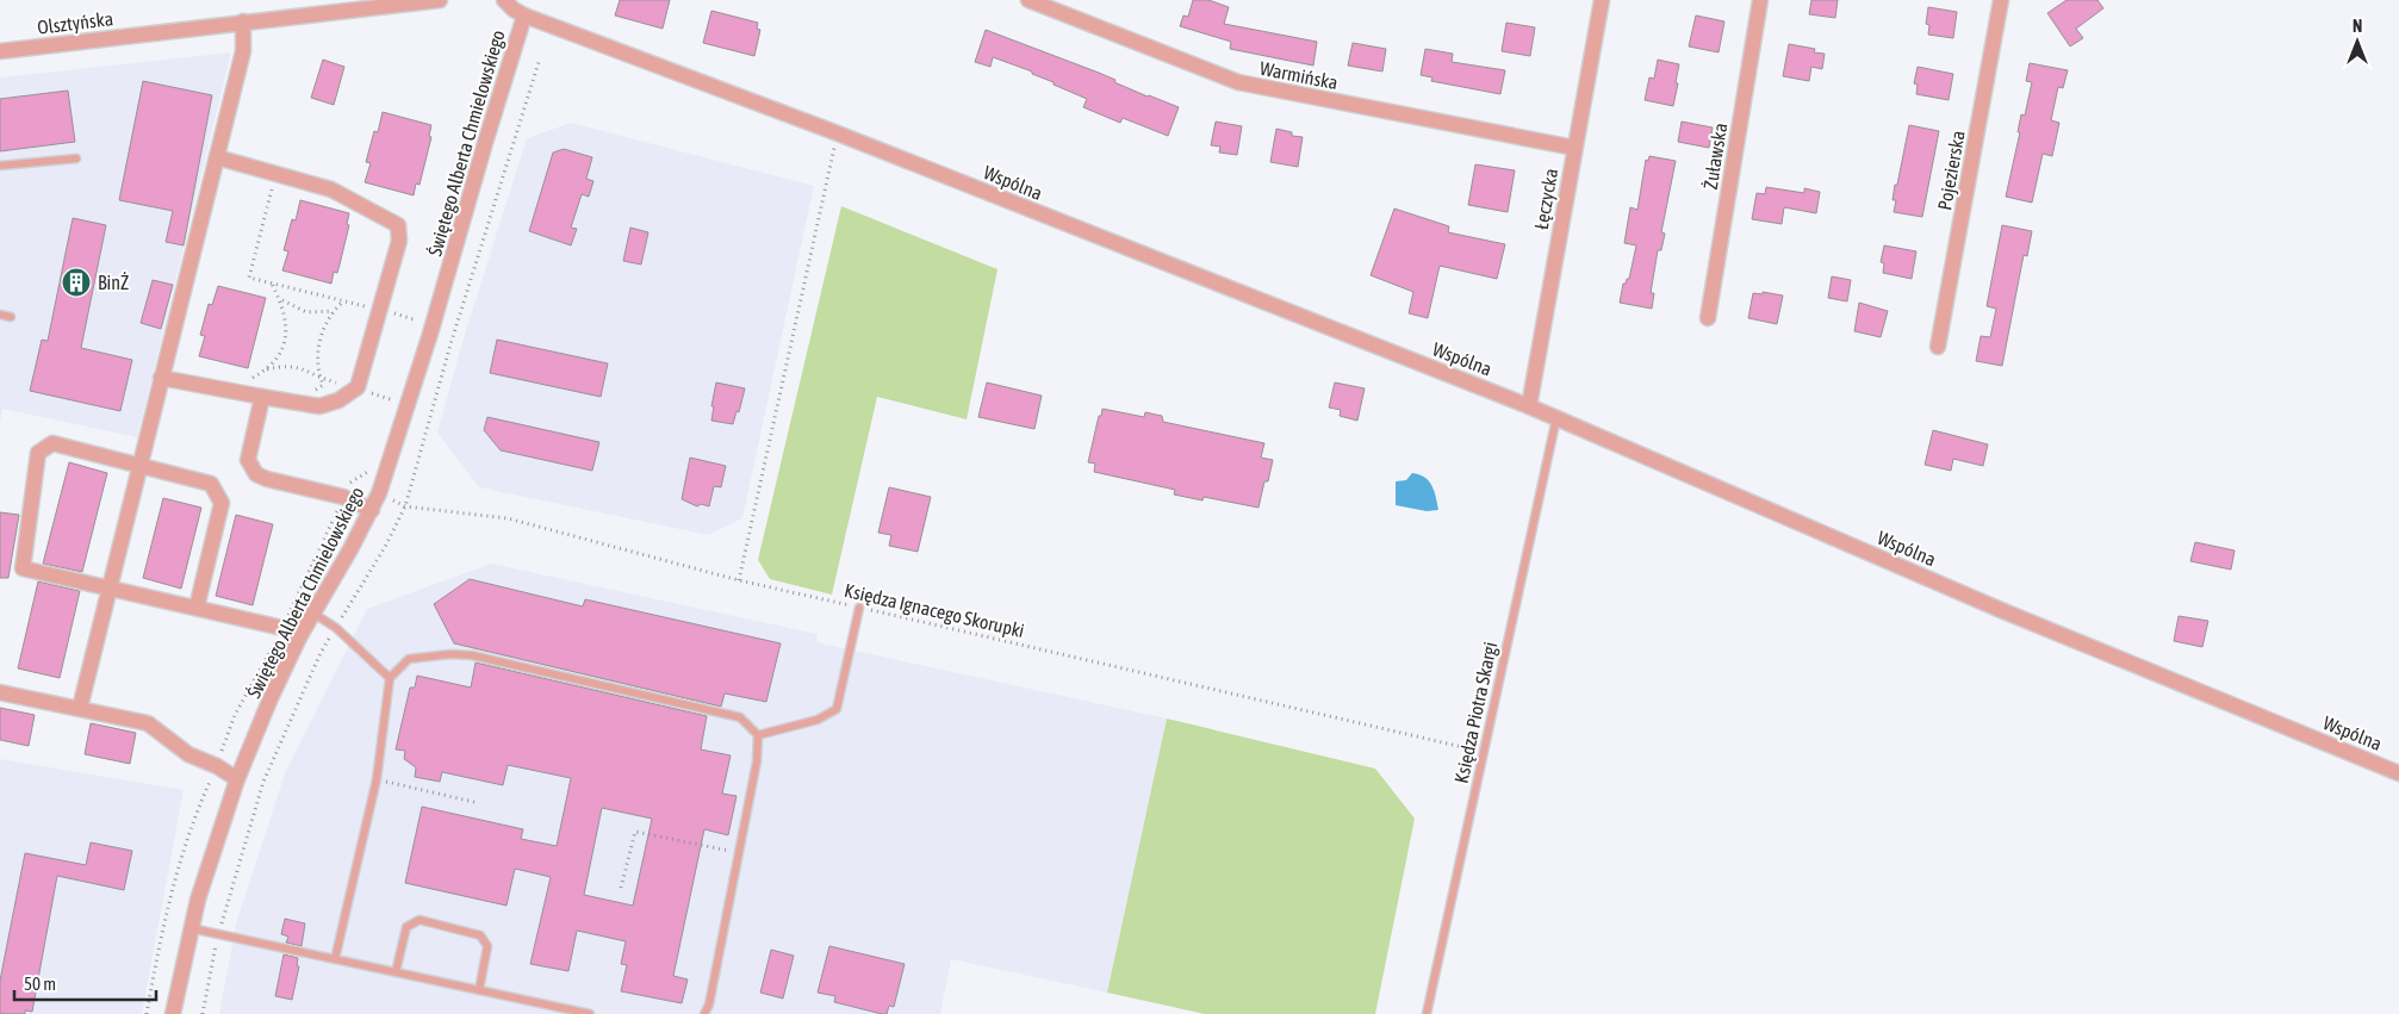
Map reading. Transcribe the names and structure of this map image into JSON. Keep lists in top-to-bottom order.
{
  "streets": {
    "street": [
      "Olsztyńska",
      "Warmińska",
      "Świętego Alberta Chmielowskiego",
      "Żuławska",
      "Pojezierska",
      "Wspólna",
      "Łęczycka"
    ],
    "lane": ["Księdza Piotra Skargi"],
    "path": ["Księdza Ignacego Skorupki"]
  },
  "crossings": [
    ["Warmińska", "Łęczycka"],
    ["Świętego Alberta Chmielowskiego", "Wspólna"],
    ["Świętego Alberta Chmielowskiego", "Księdza Ignacego Skorupki"],
    ["Wspólna", "Łęczycka"],
    ["Wspólna", "Księdza Piotra Skargi"],
    ["Księdza Ignacego Skorupki", "Księdza Piotra Skargi"]
  ],
  "places": {
    "building": ["BinŻ"]
  },
  "scale_bar": "50 m",
  "north": "top"
}
